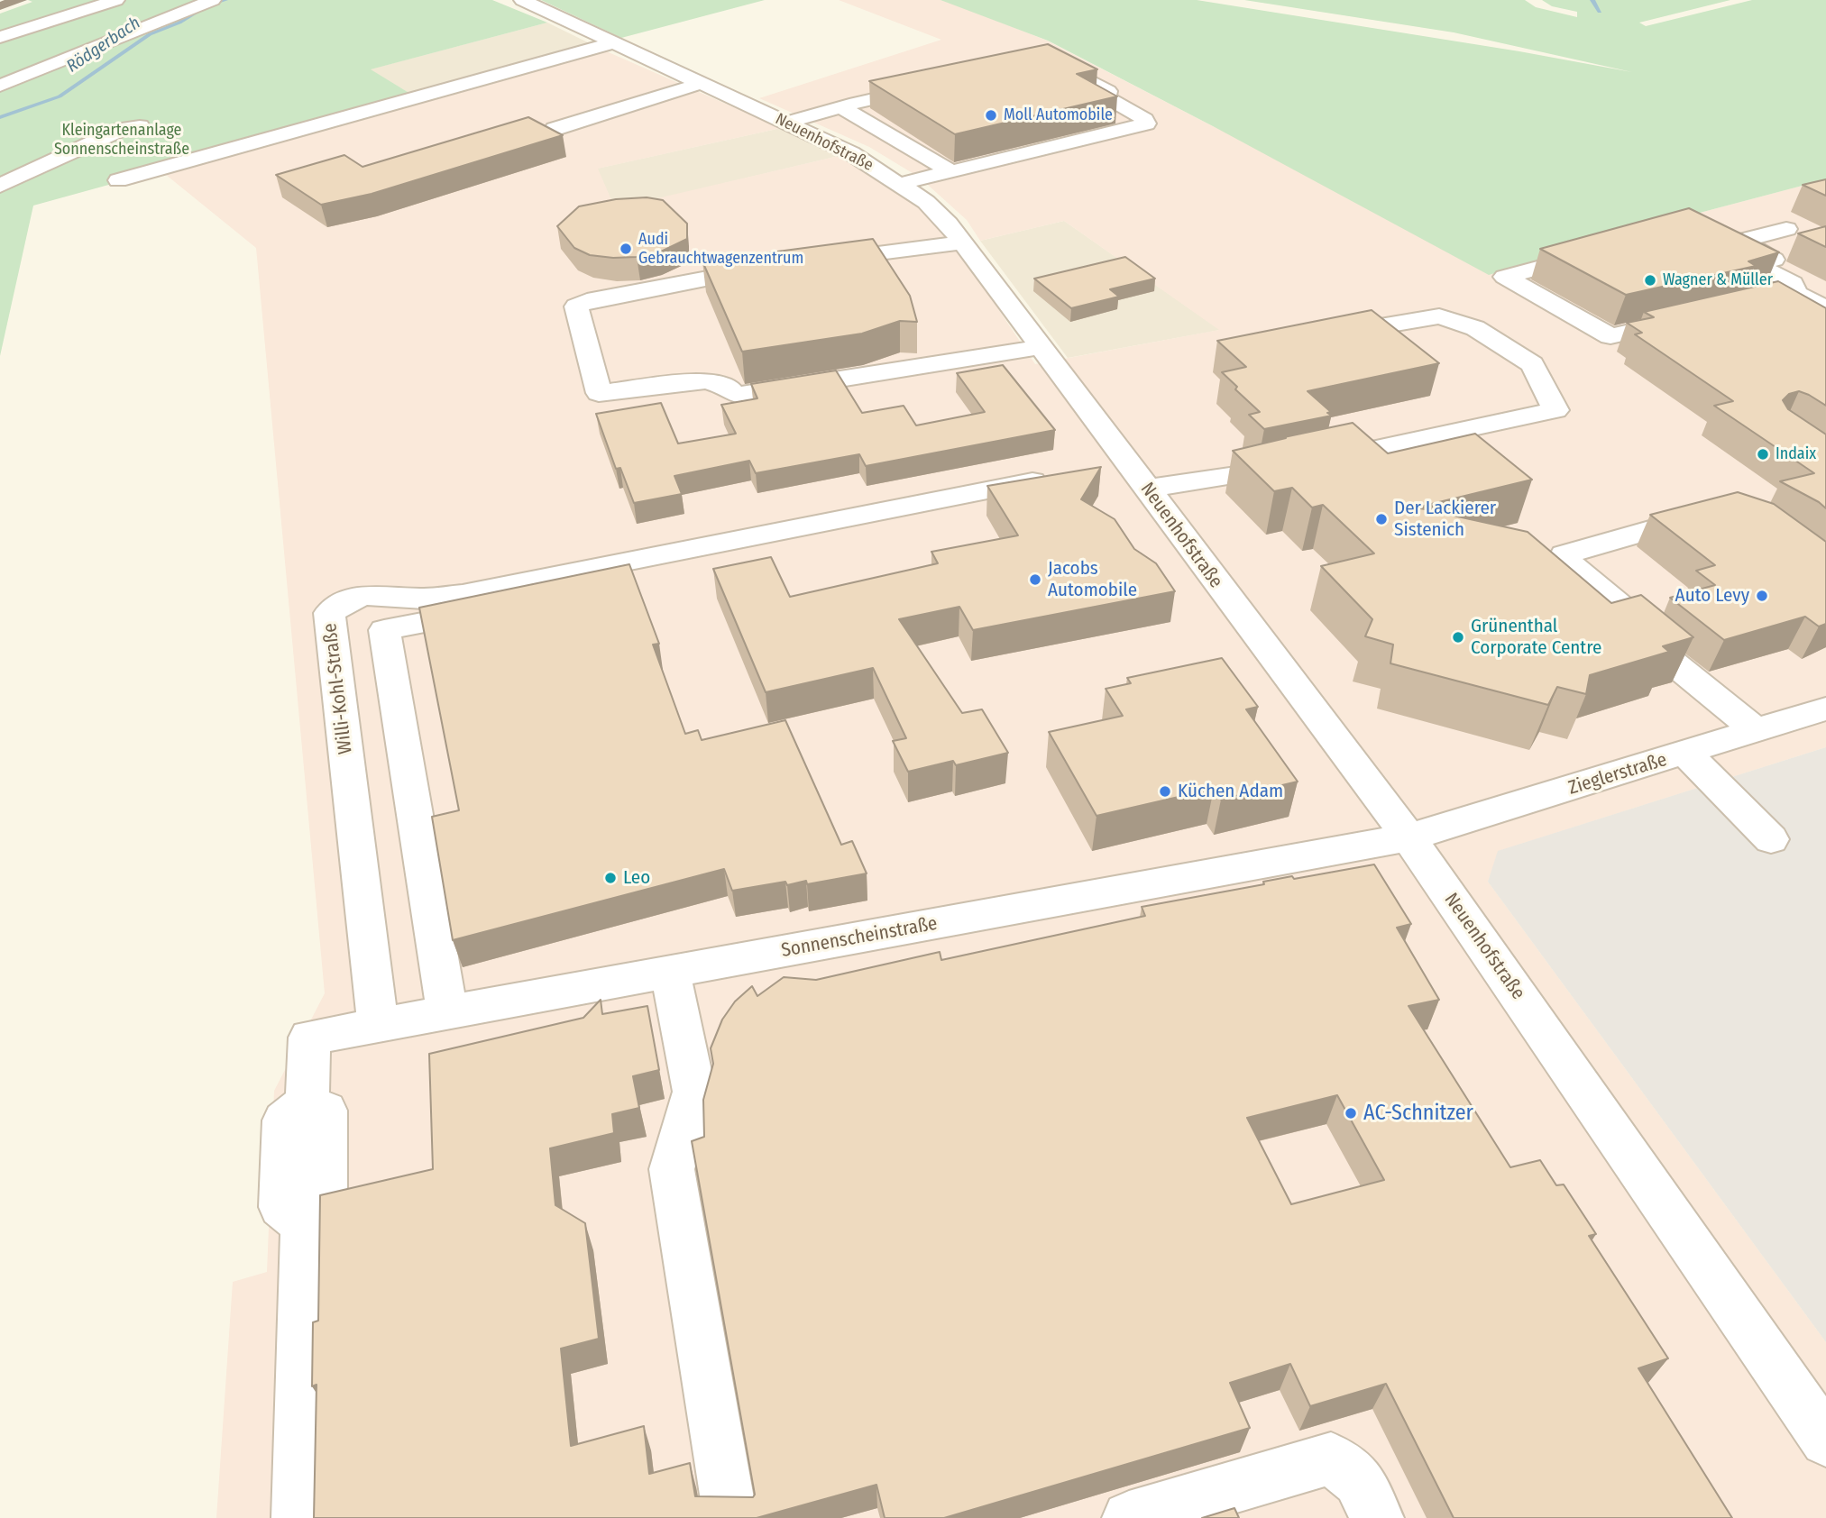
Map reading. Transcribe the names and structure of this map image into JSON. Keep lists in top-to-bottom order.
{
  "streets": {
    "street": [
      "Neuenhofstraße",
      "Willi-Kohl-Straße",
      "Zieglerstraße",
      "Sonnenscheinstraße"
    ]
  },
  "crossings": [
    ["Neuenhofstraße", "Zieglerstraße"],
    ["Neuenhofstraße", "Sonnenscheinstraße"],
    ["Willi-Kohl-Straße", "Sonnenscheinstraße"],
    ["Zieglerstraße", "Sonnenscheinstraße"]
  ],
  "water": ["Rödgerbach"],
  "parks": ["Kleingartenanlage Sonnenscheinstraße"],
  "places": [
    "Moll Automobile",
    "Audi Gebrauchtwagenzentrum",
    "Wagner & Müller",
    "Indaix",
    "Der Lackierer Sistenich",
    "Jacobs Automobile",
    "Auto Levy",
    "Grünenthal Corporate Centre",
    "Küchen Adam",
    "Leo",
    "AC-Schnitzer"
  ]
}
